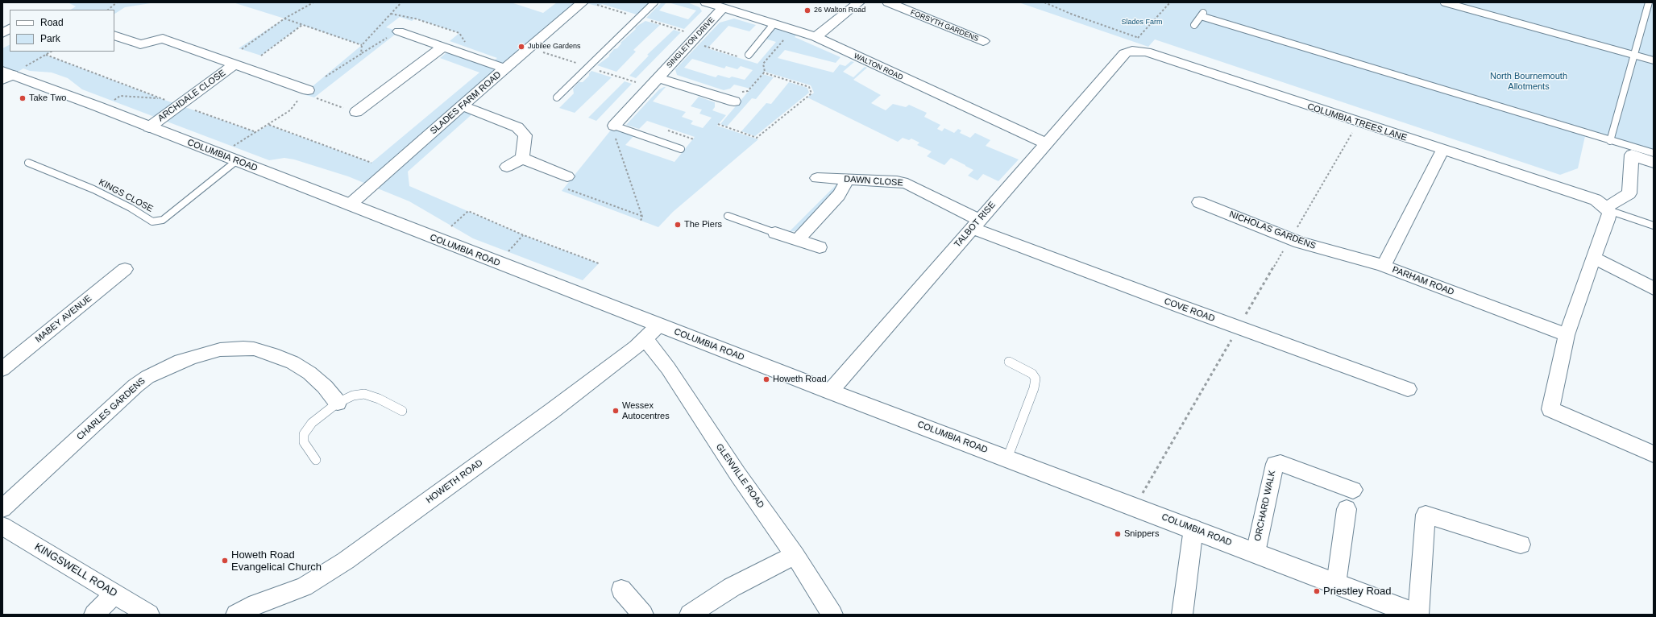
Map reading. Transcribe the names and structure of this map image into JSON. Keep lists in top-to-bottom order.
{
  "streets": {
    "street": [
      "FORSYTH GARDENS",
      "SINGLETON DRIVE",
      "WALTON ROAD",
      "ARCHDALE CLOSE",
      "SLADES FARM ROAD",
      "COLUMBIA TREES LANE",
      "COLUMBIA ROAD",
      "DAWN CLOSE",
      "TALBOT RISE",
      "NICHOLAS GARDENS",
      "PARHAM ROAD",
      "COVE ROAD",
      "MABEY AVENUE",
      "CHARLES GARDENS",
      "GLENVILLE ROAD",
      "HOWETH ROAD",
      "ORCHARD WALK",
      "KINGSWELL ROAD"
    ],
    "lane": ["KINGS CLOSE"]
  },
  "crossings": [
    ["SINGLETON DRIVE", "WALTON ROAD"],
    ["WALTON ROAD", "TALBOT RISE"],
    ["ARCHDALE CLOSE", "COLUMBIA ROAD"],
    ["SLADES FARM ROAD", "COLUMBIA ROAD"],
    ["COLUMBIA TREES LANE", "TALBOT RISE"],
    ["COLUMBIA TREES LANE", "PARHAM ROAD"],
    ["COLUMBIA ROAD", "KINGS CLOSE"],
    ["COLUMBIA ROAD", "TALBOT RISE"],
    ["COLUMBIA ROAD", "HOWETH ROAD"],
    ["COLUMBIA ROAD", "ORCHARD WALK"],
    ["DAWN CLOSE", "TALBOT RISE"],
    ["DAWN CLOSE", "COVE ROAD"],
    ["TALBOT RISE", "COVE ROAD"],
    ["NICHOLAS GARDENS", "PARHAM ROAD"],
    ["GLENVILLE ROAD", "HOWETH ROAD"]
  ],
  "parks": ["Slades Farm", "North Bournemouth Allotments"],
  "places": [
    "26 Walton Road",
    "Jubilee Gardens",
    "Take Two",
    "The Piers",
    "Howeth Road",
    "Wessex Autocentres",
    "Snippers",
    "Howeth Road Evangelical Church",
    "Priestley Road"
  ],
  "legend": ["Road", "Park"]
}
